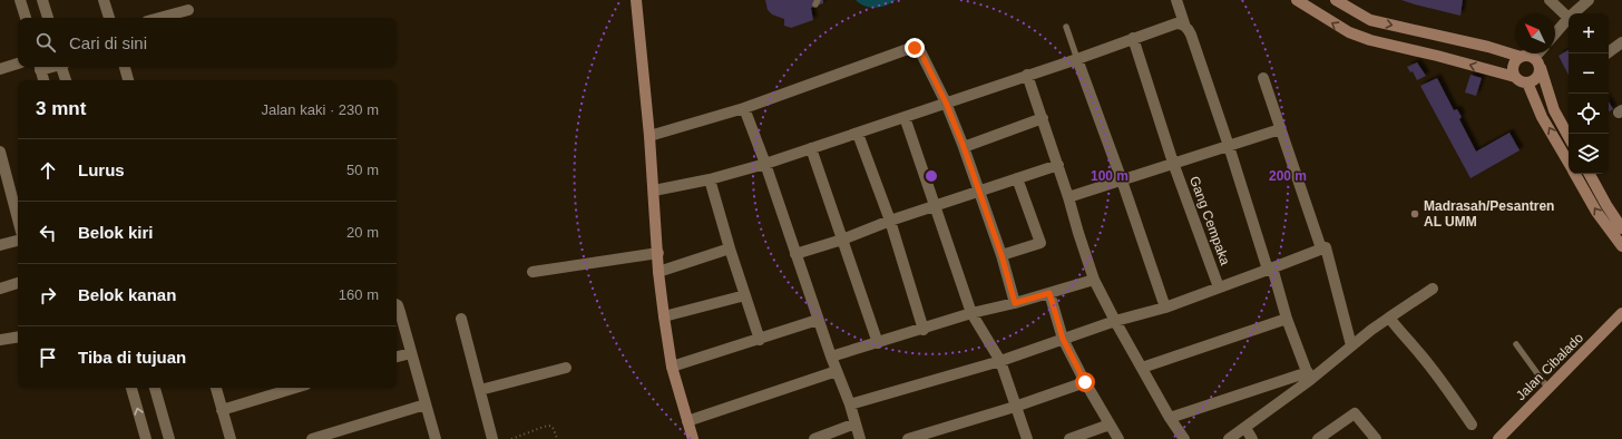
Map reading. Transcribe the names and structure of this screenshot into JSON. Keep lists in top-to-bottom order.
{
  "streets": {
    "street": ["Gang Cempaka", "Jalan Cibalado"]
  },
  "places": ["Madrasah/Pesantren AL UMM"],
  "north": "top left",
  "page": {
    "map_buttons": ["+", "−"],
    "search": "Cari di sini",
    "heading": ["3 mnt", "Jalan kaki · 230 m"],
    "list": [
      ["Lurus", "50 m"],
      ["Belok kiri", "20 m"],
      ["Belok kanan", "160 m"],
      "Tiba di tujuan"
    ]
  },
  "rings": ["100 m", "200 m"]
}
